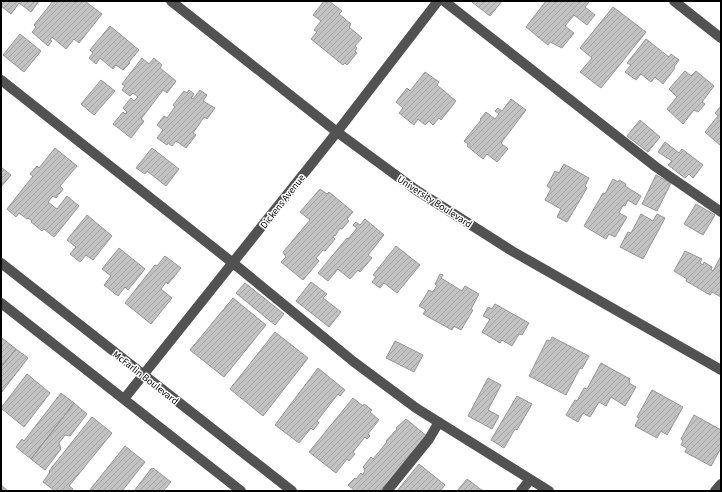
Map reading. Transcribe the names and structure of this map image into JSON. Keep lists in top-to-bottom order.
{
  "streets": {
    "street": ["Dickens Avenue", "University Boulevard", "McFarlin Boulevard"]
  },
  "crossings": [
    ["Dickens Avenue", "University Boulevard"],
    ["Dickens Avenue", "McFarlin Boulevard"]
  ]
}
